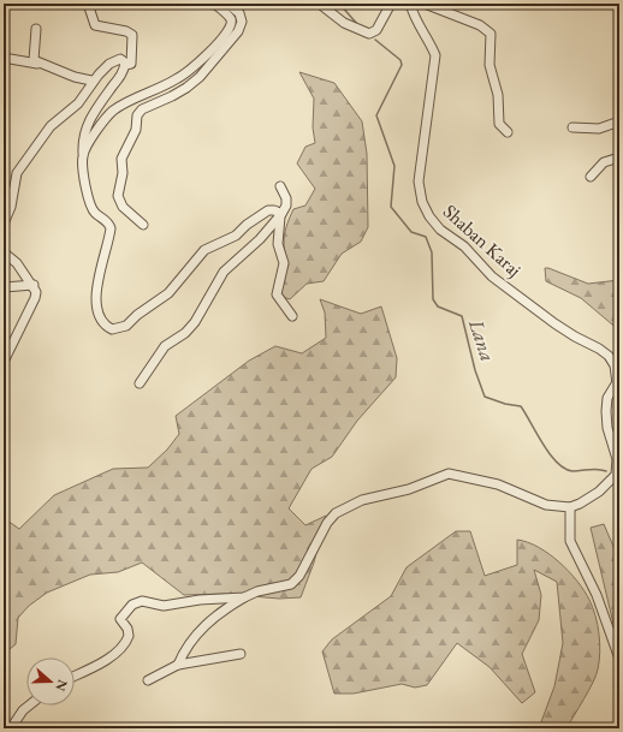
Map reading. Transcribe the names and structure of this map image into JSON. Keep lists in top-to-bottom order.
{
  "streets": {
    "street": ["Shaban Karaj"]
  },
  "water": ["Lana"],
  "north": "right"
}
